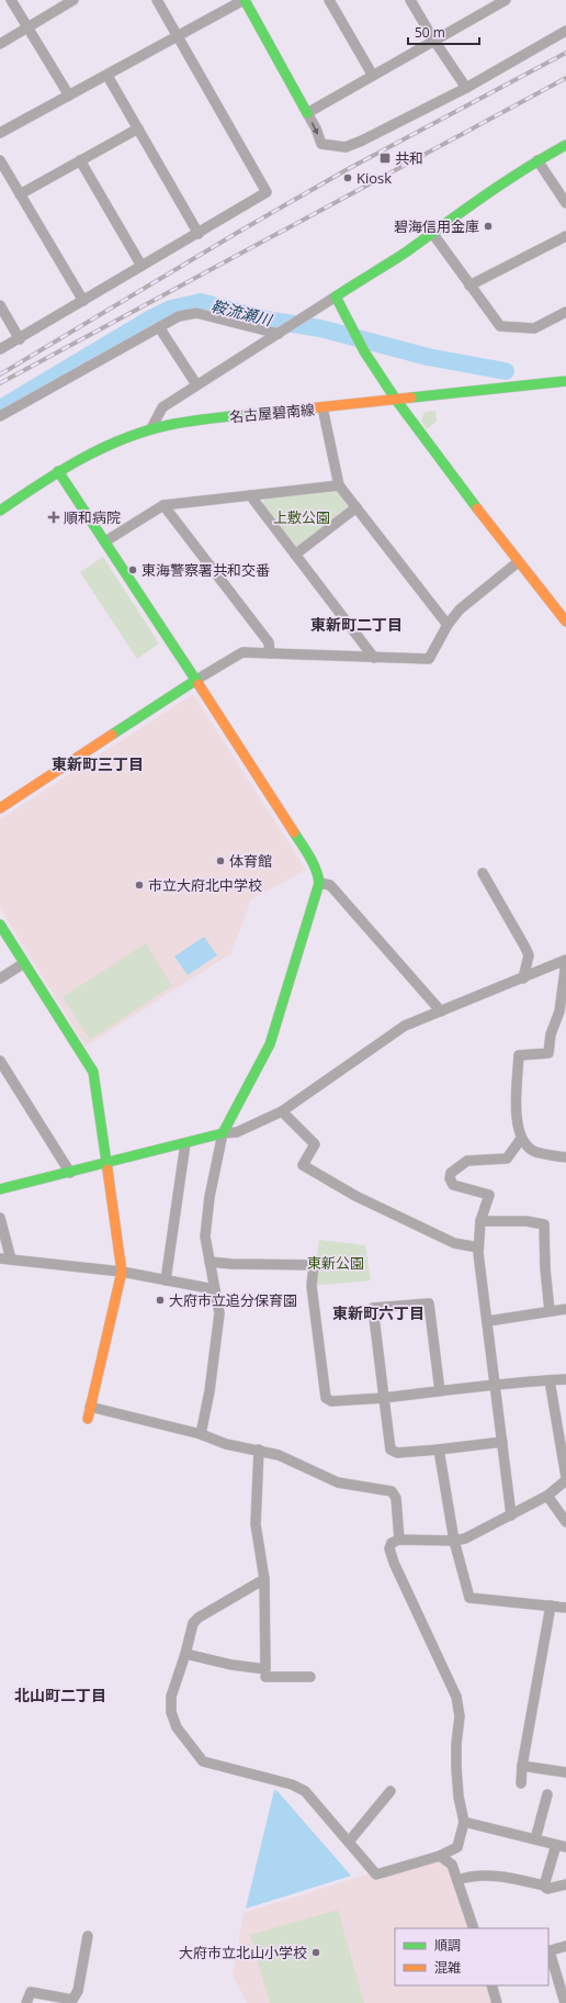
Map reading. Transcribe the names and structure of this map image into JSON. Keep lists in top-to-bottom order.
{
  "streets": {
    "street": ["名古屋碧南線"]
  },
  "districts": [
    "東新町二丁目",
    "東新町三丁目",
    "東新町六丁目",
    "北山町二丁目"
  ],
  "water": ["鞍流瀬川"],
  "parks": ["上敷公園", "東新公園"],
  "places": {
    "transit": ["共和"],
    "other": [
      "Kiosk",
      "碧海信用金庫",
      "東海警察署共和交番",
      "体育館",
      "市立大府北中学校",
      "大府市立追分保育園",
      "大府市立北山小学校"
    ],
    "health": ["順和病院"]
  },
  "legend": ["順調", "混雑"],
  "scale_bar": "50 m"
}
